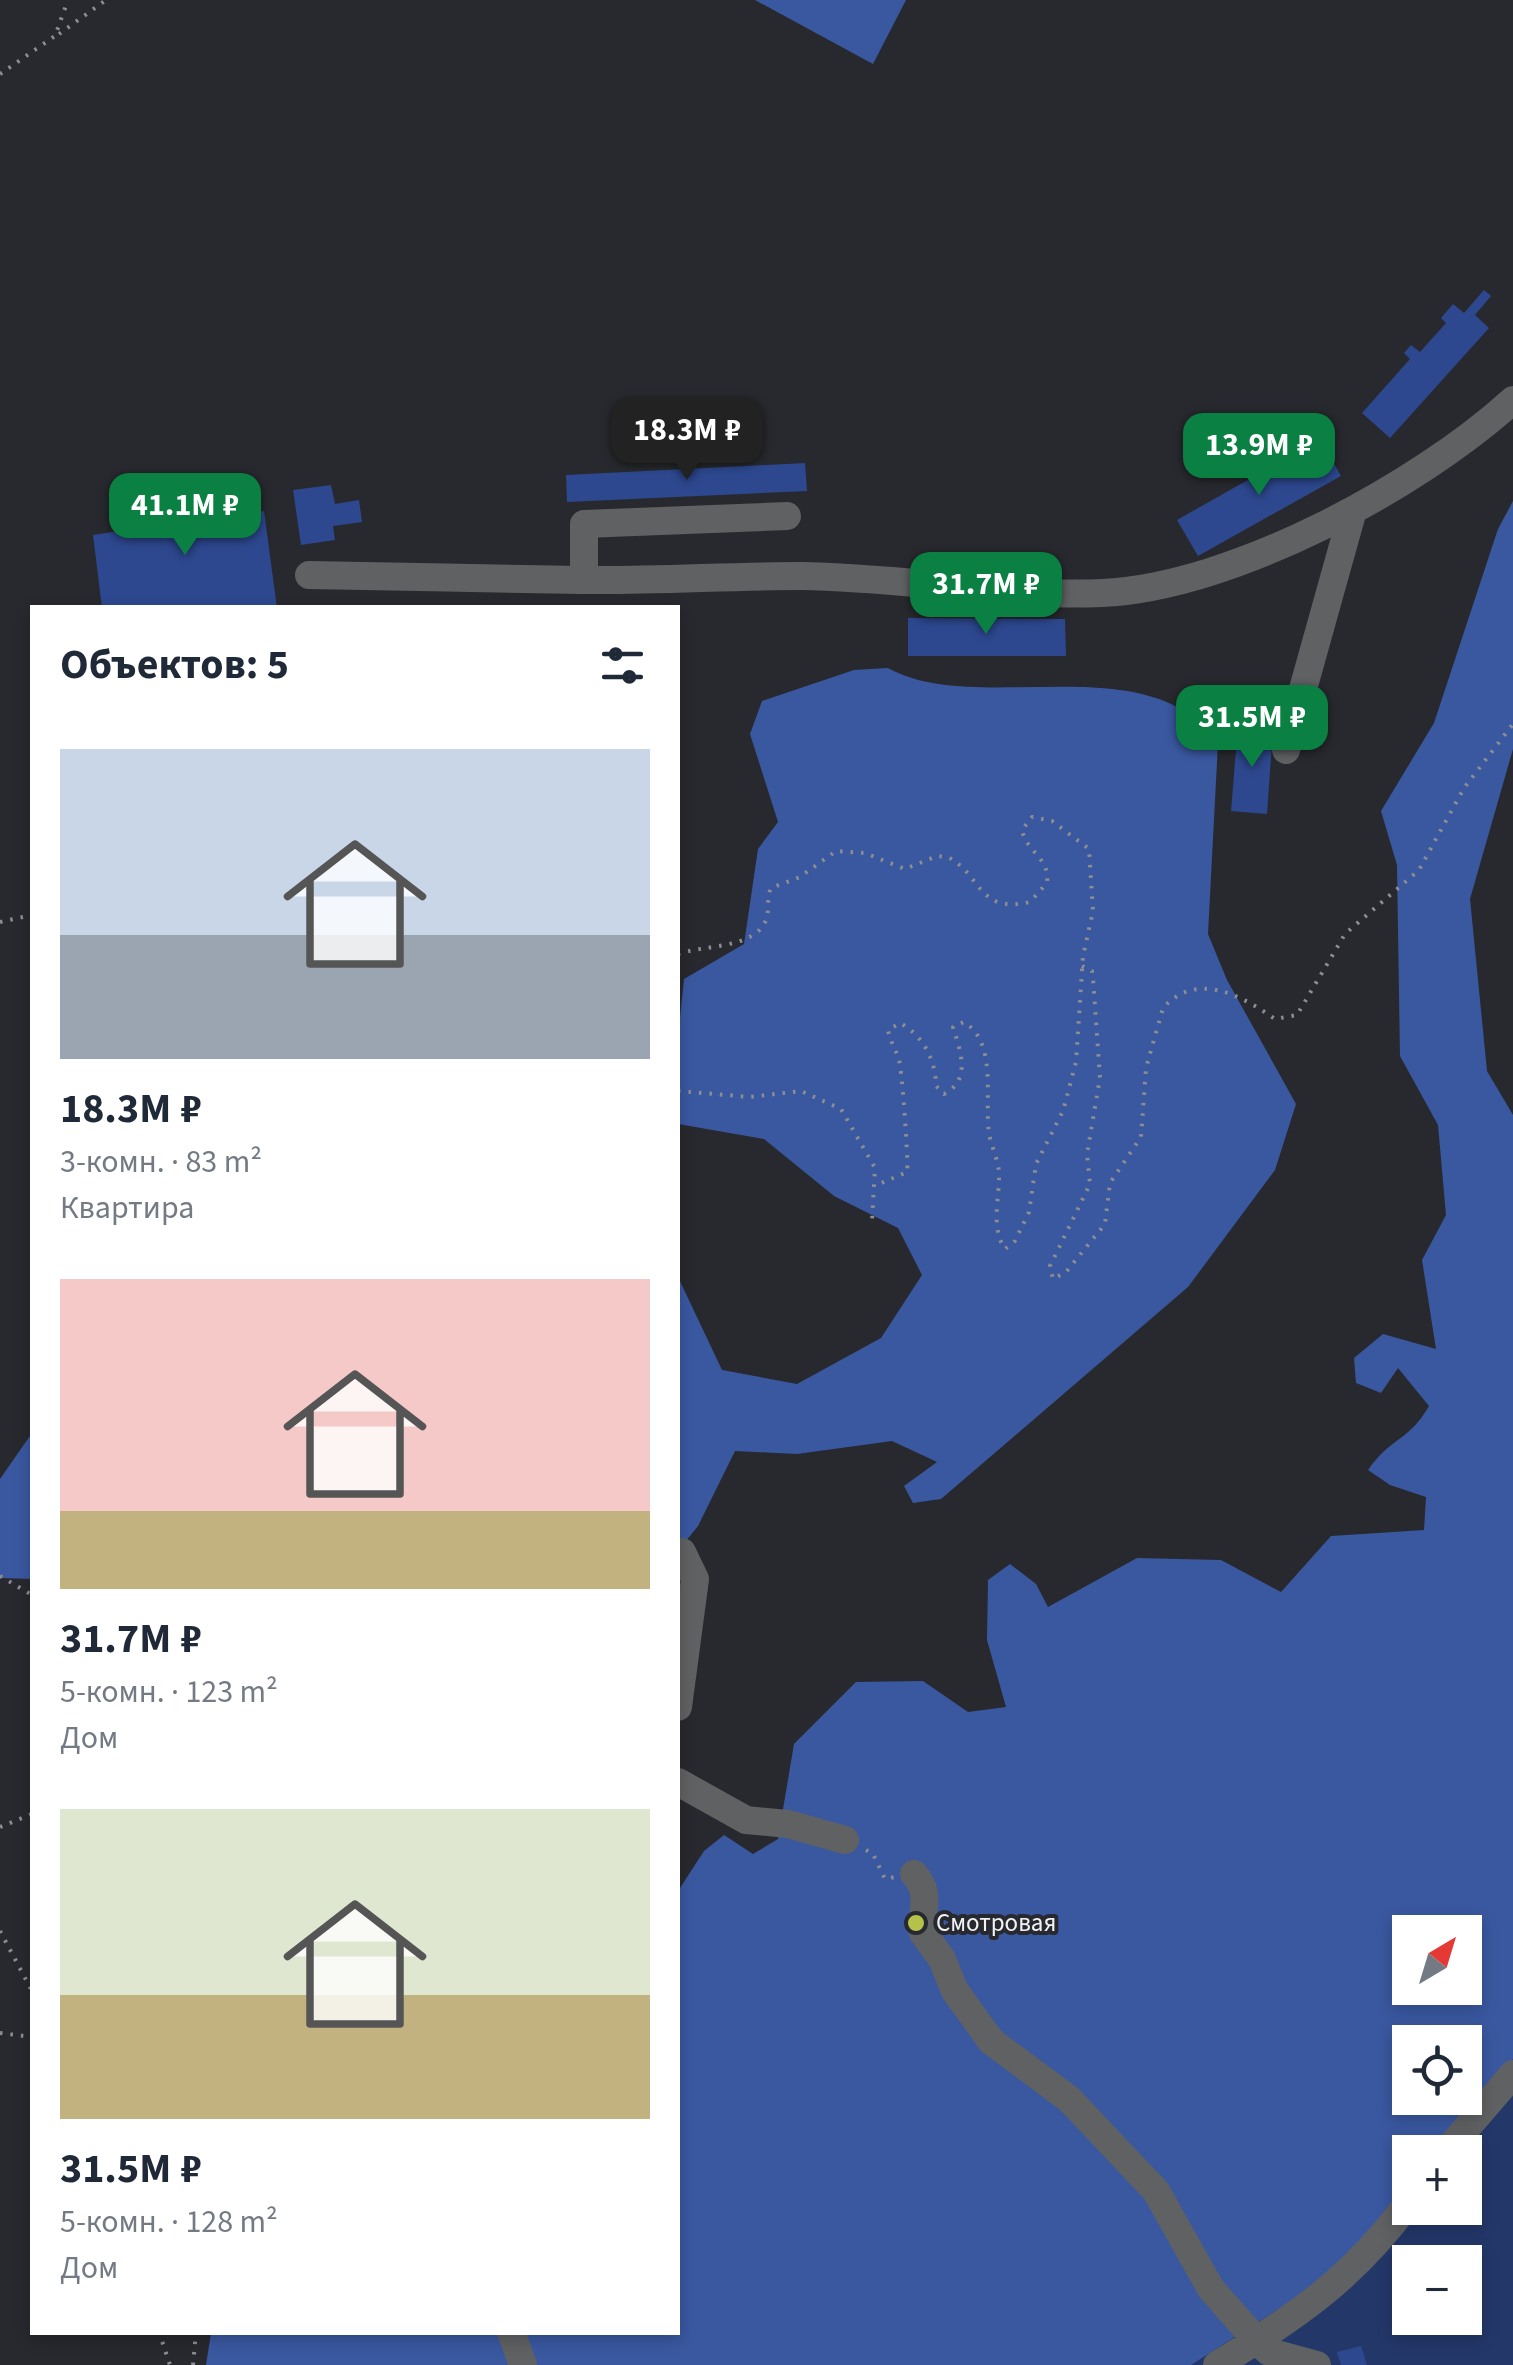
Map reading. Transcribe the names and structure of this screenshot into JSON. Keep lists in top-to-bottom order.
{
  "places": ["Смотровая"],
  "north": "top right",
  "page": {
    "price": [
      "18.3M ₽",
      "13.9M ₽",
      "41.1M ₽",
      "31.7M ₽",
      "31.5M ₽"
    ],
    "heading": "Объектов: 5",
    "list": [
      {
        "name": "18.3M ₽",
        "note": "3-комн. · 83 m² · Квартира"
      },
      {
        "name": "31.7M ₽",
        "note": "5-комн. · 123 m² · Дом"
      },
      {
        "name": "31.5M ₽",
        "note": "5-комн. · 128 m² · Дом"
      }
    ],
    "map_buttons": ["+", "−"]
  }
}
